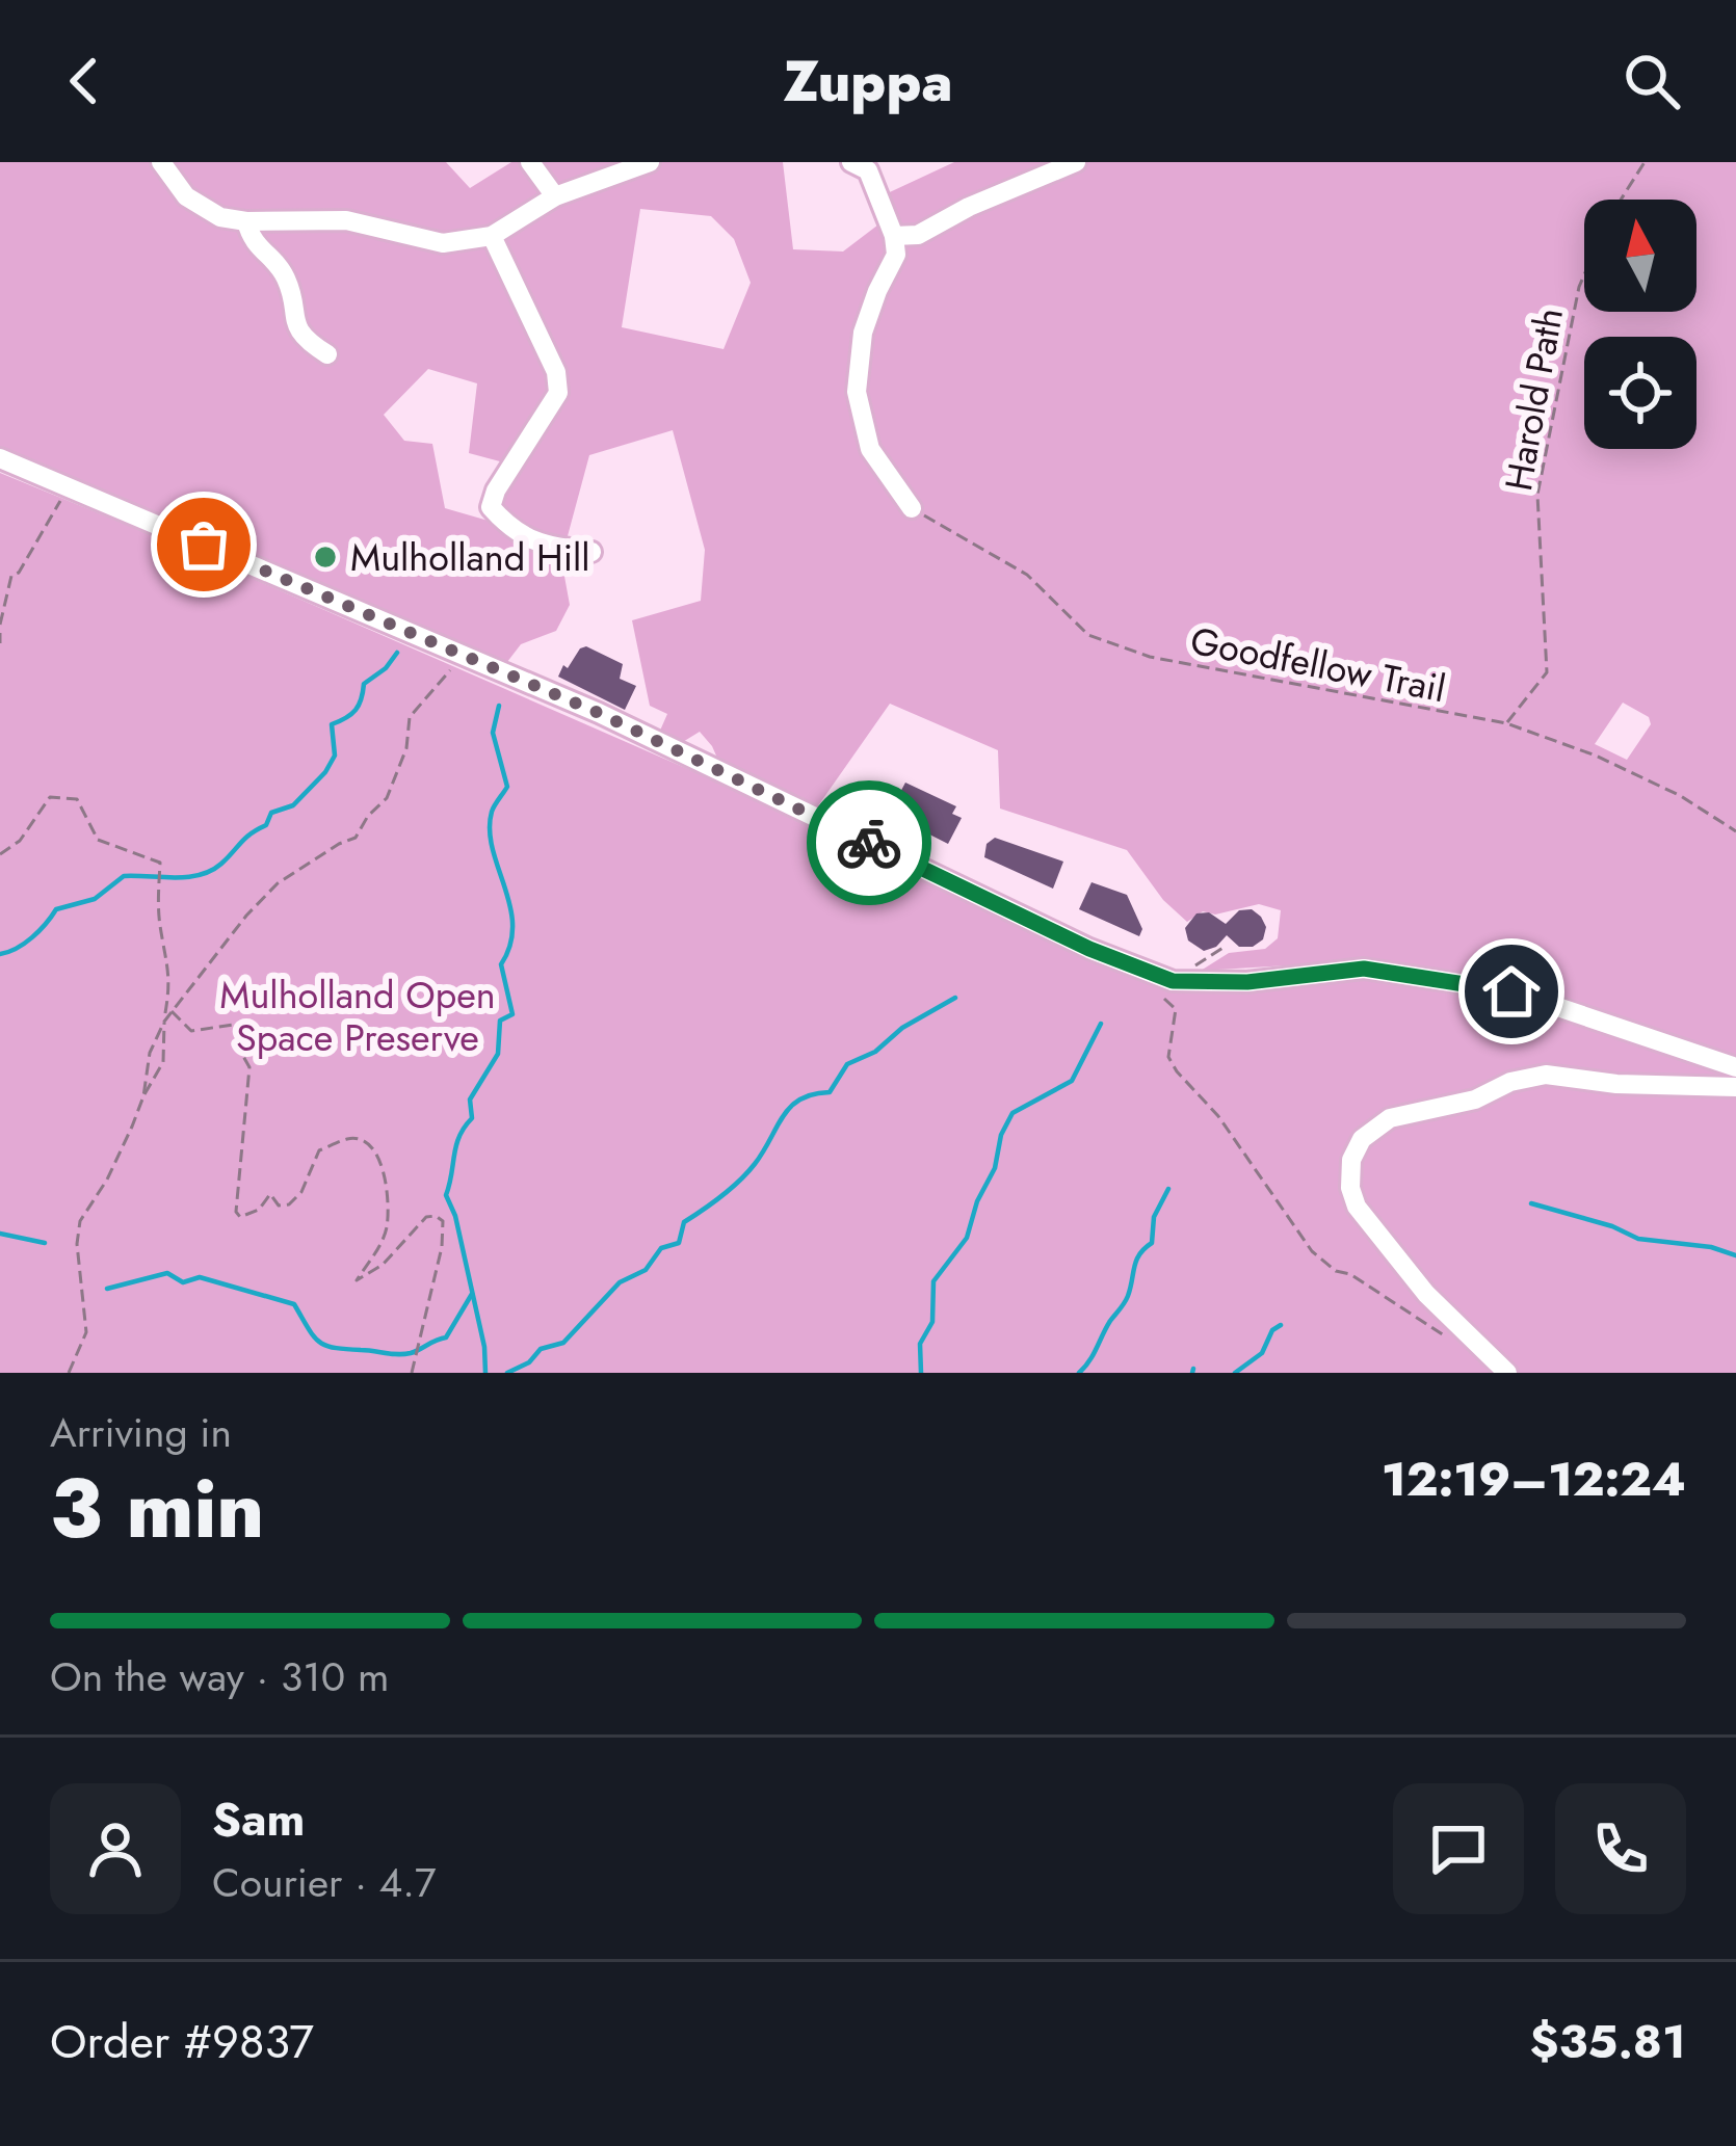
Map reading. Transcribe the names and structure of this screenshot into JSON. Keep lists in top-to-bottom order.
{
  "streets": {
    "path": ["Harold Path", "Goodfellow Trail"]
  },
  "crossings": [
    ["Harold Path", "Goodfellow Trail"]
  ],
  "parks": ["Mulholland Open Space Preserve"],
  "places": ["Mulholland Hill"],
  "north": "top",
  "page": {
    "header": "Zuppa",
    "heading": ["3 min", "Arriving in", "12:19–12:24"],
    "panel": [
      "Sam",
      "Courier · 4.7",
      "Order #9837",
      "$35.81"
    ],
    "bar": "On the way · 310 m"
  }
}
